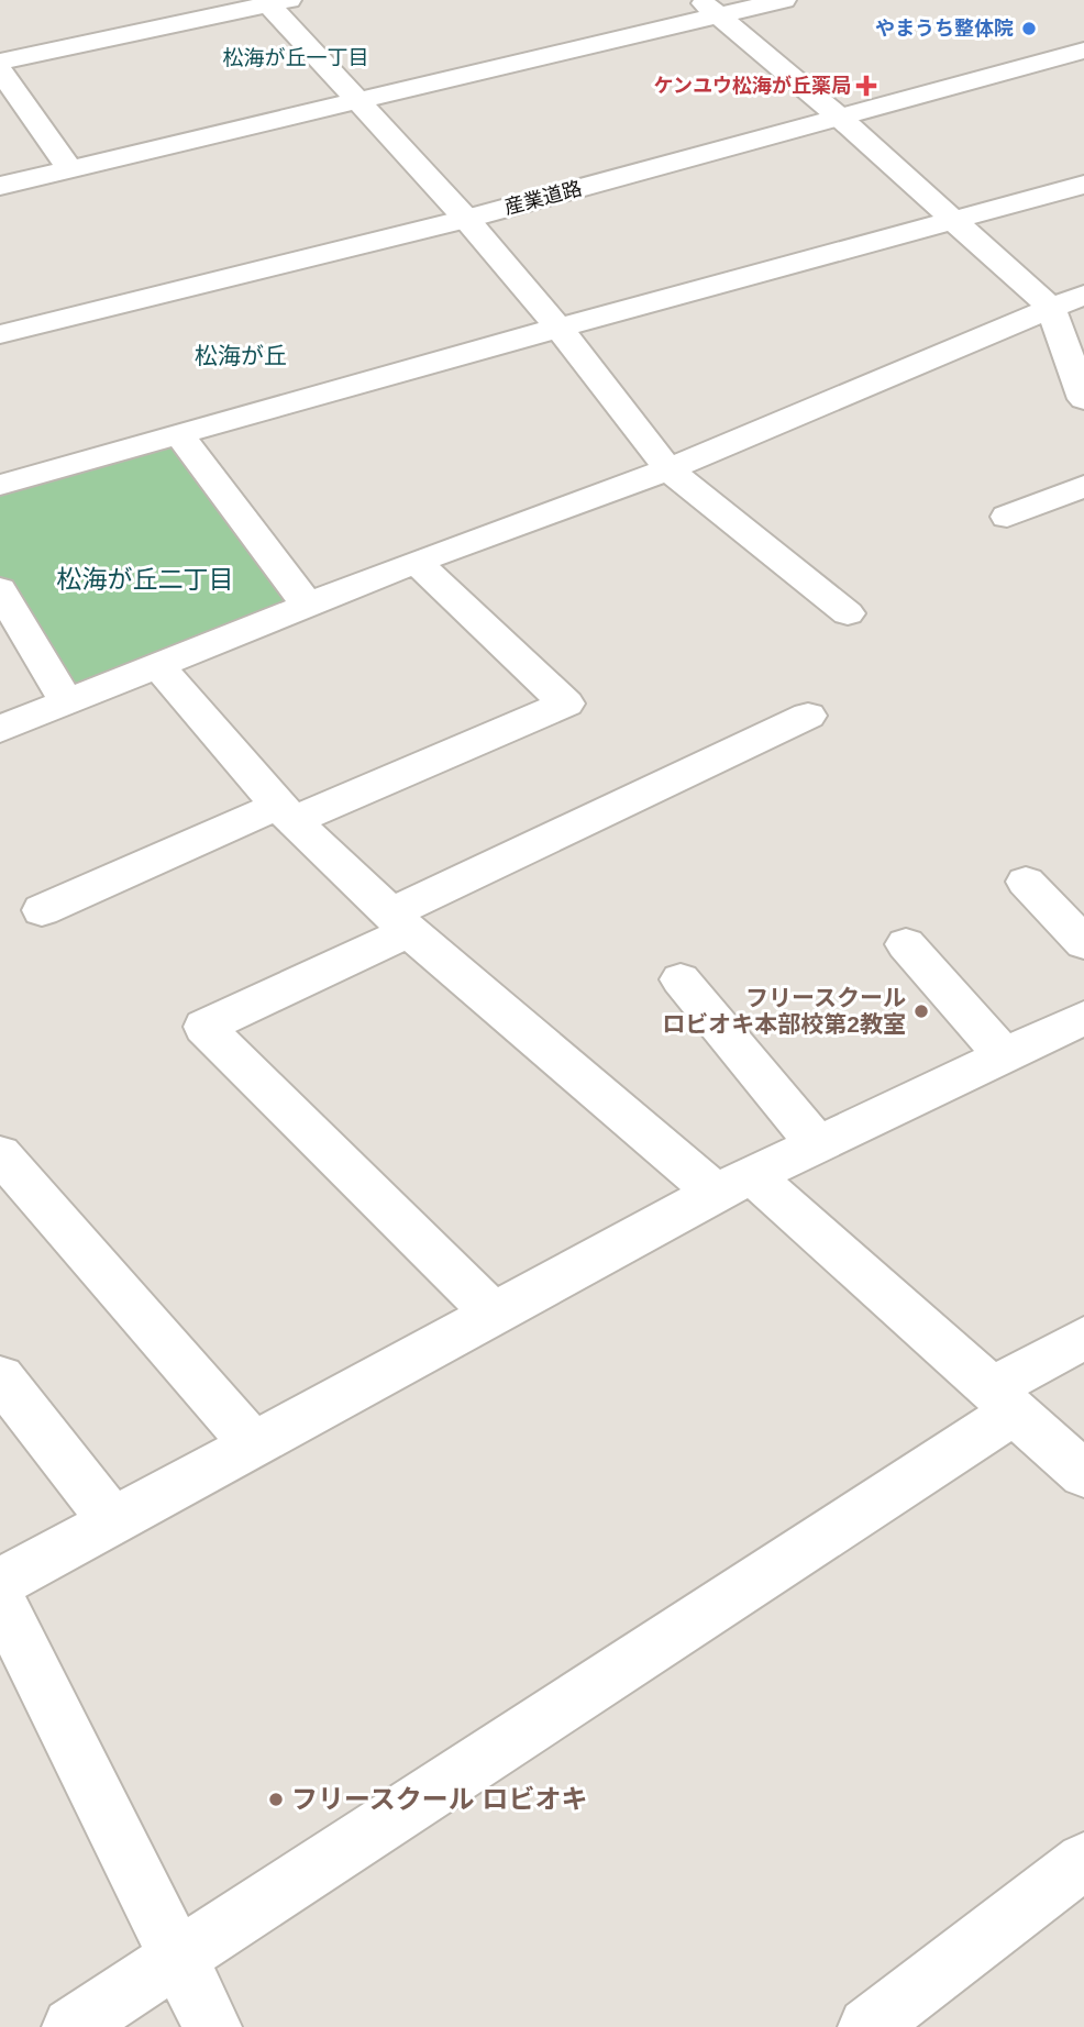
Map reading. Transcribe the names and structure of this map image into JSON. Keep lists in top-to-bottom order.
{
  "streets": {
    "street": ["産業道路"]
  },
  "districts": ["松海が丘一丁目", "松海が丘", "松海が丘二丁目"],
  "places": {
    "other": ["やまうち整体院", "フリースクール ロビオキ本部校第2教室", "フリースクール ロビオキ"],
    "health": ["ケンユウ松海が丘薬局"]
  }
}
